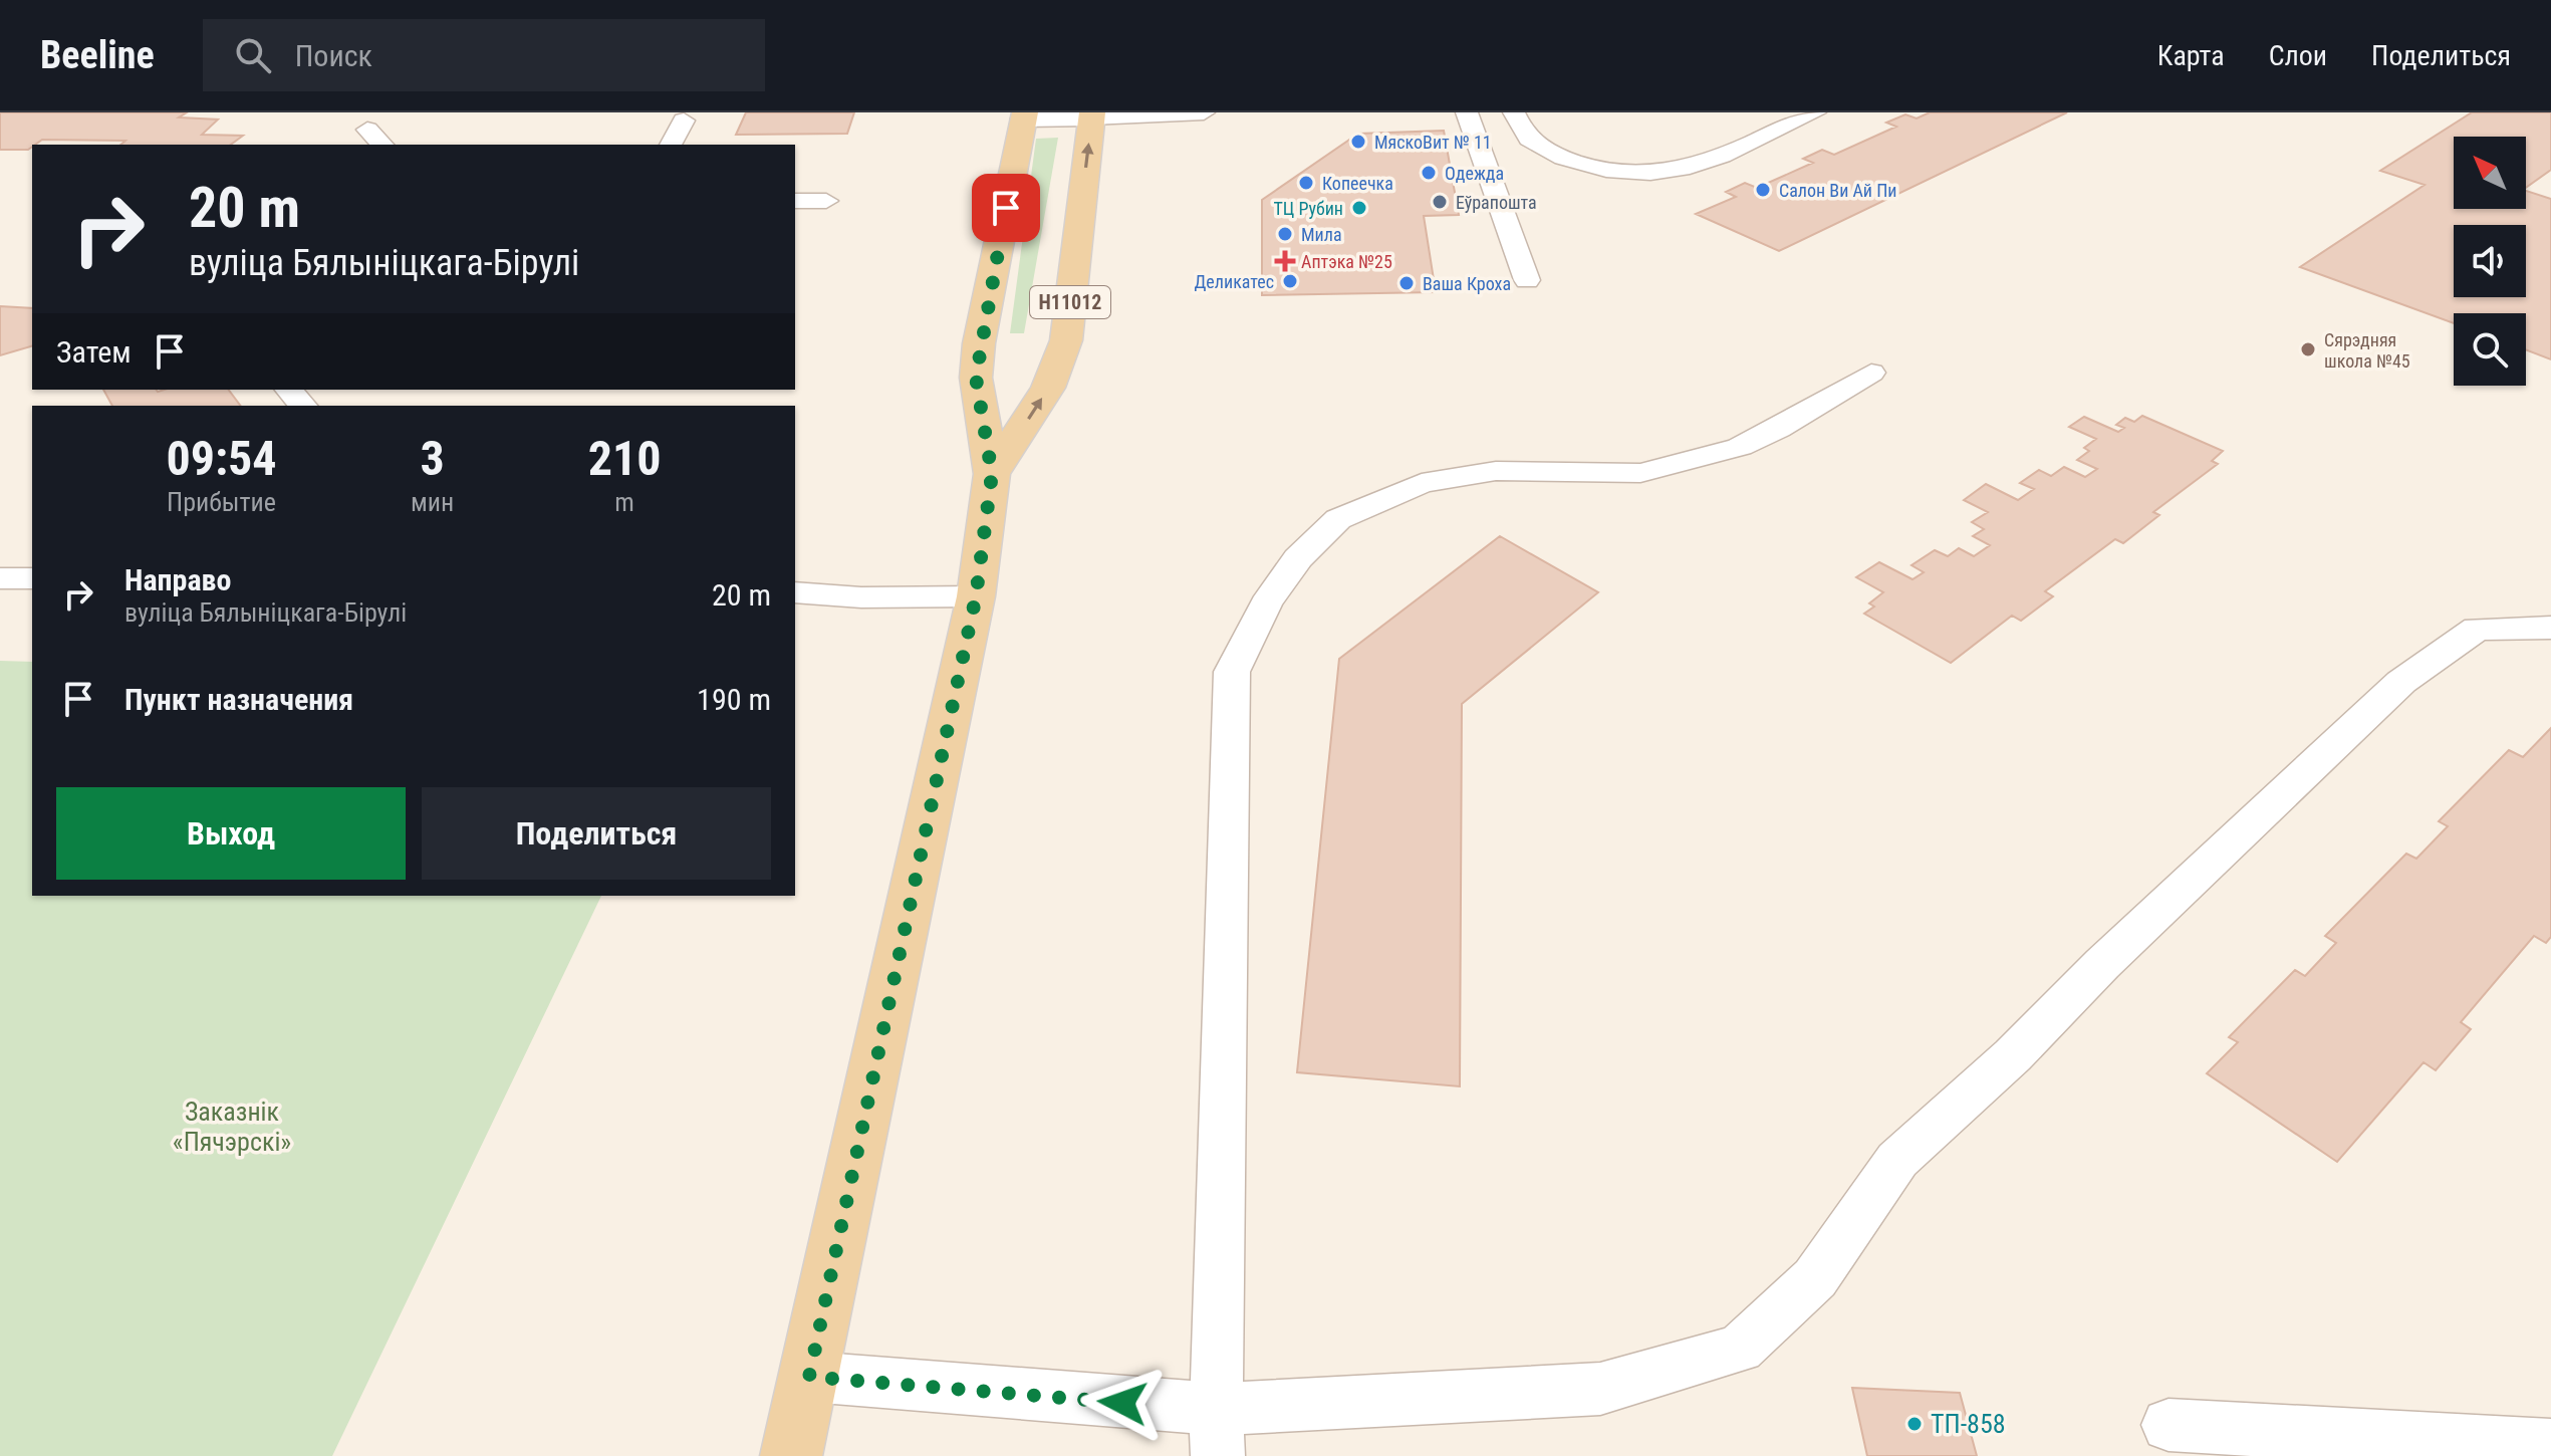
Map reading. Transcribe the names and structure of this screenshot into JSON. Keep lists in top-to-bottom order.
{
  "streets": {
    "main road": ["Н11012"]
  },
  "parks": ["Заказнік «Пячэрскі»"],
  "places": {
    "other": [
      "МяскоВит № 11",
      "Одежда",
      "Копеечка",
      "Салон Ви Ай Пи",
      "Еўрапошта",
      "ТЦ Рубин",
      "Мила",
      "Деликатес",
      "Ваша Кроха",
      "Сярэдняя школа №45",
      "ТП-858"
    ],
    "health": ["Аптэка №25"]
  },
  "north": "top left",
  "page": {
    "header": "Beeline",
    "search": "Поиск",
    "nav": ["Карта", "Слои", "Поделиться"],
    "turn": ["20 m", "вуліца Бялыніцкага-Бірулі"],
    "then": "Затем",
    "eta": [
      "09:54",
      "Прибытие",
      "3",
      "мин",
      "210",
      "m"
    ],
    "list": [
      {
        "name": "Направо",
        "note": "вуліца Бялыніцкага-Бірулі",
        "value": "20 m"
      },
      {
        "name": "Пункт назначения",
        "value": "190 m"
      }
    ],
    "buttons": ["Выход", "Поделиться"]
  }
}
